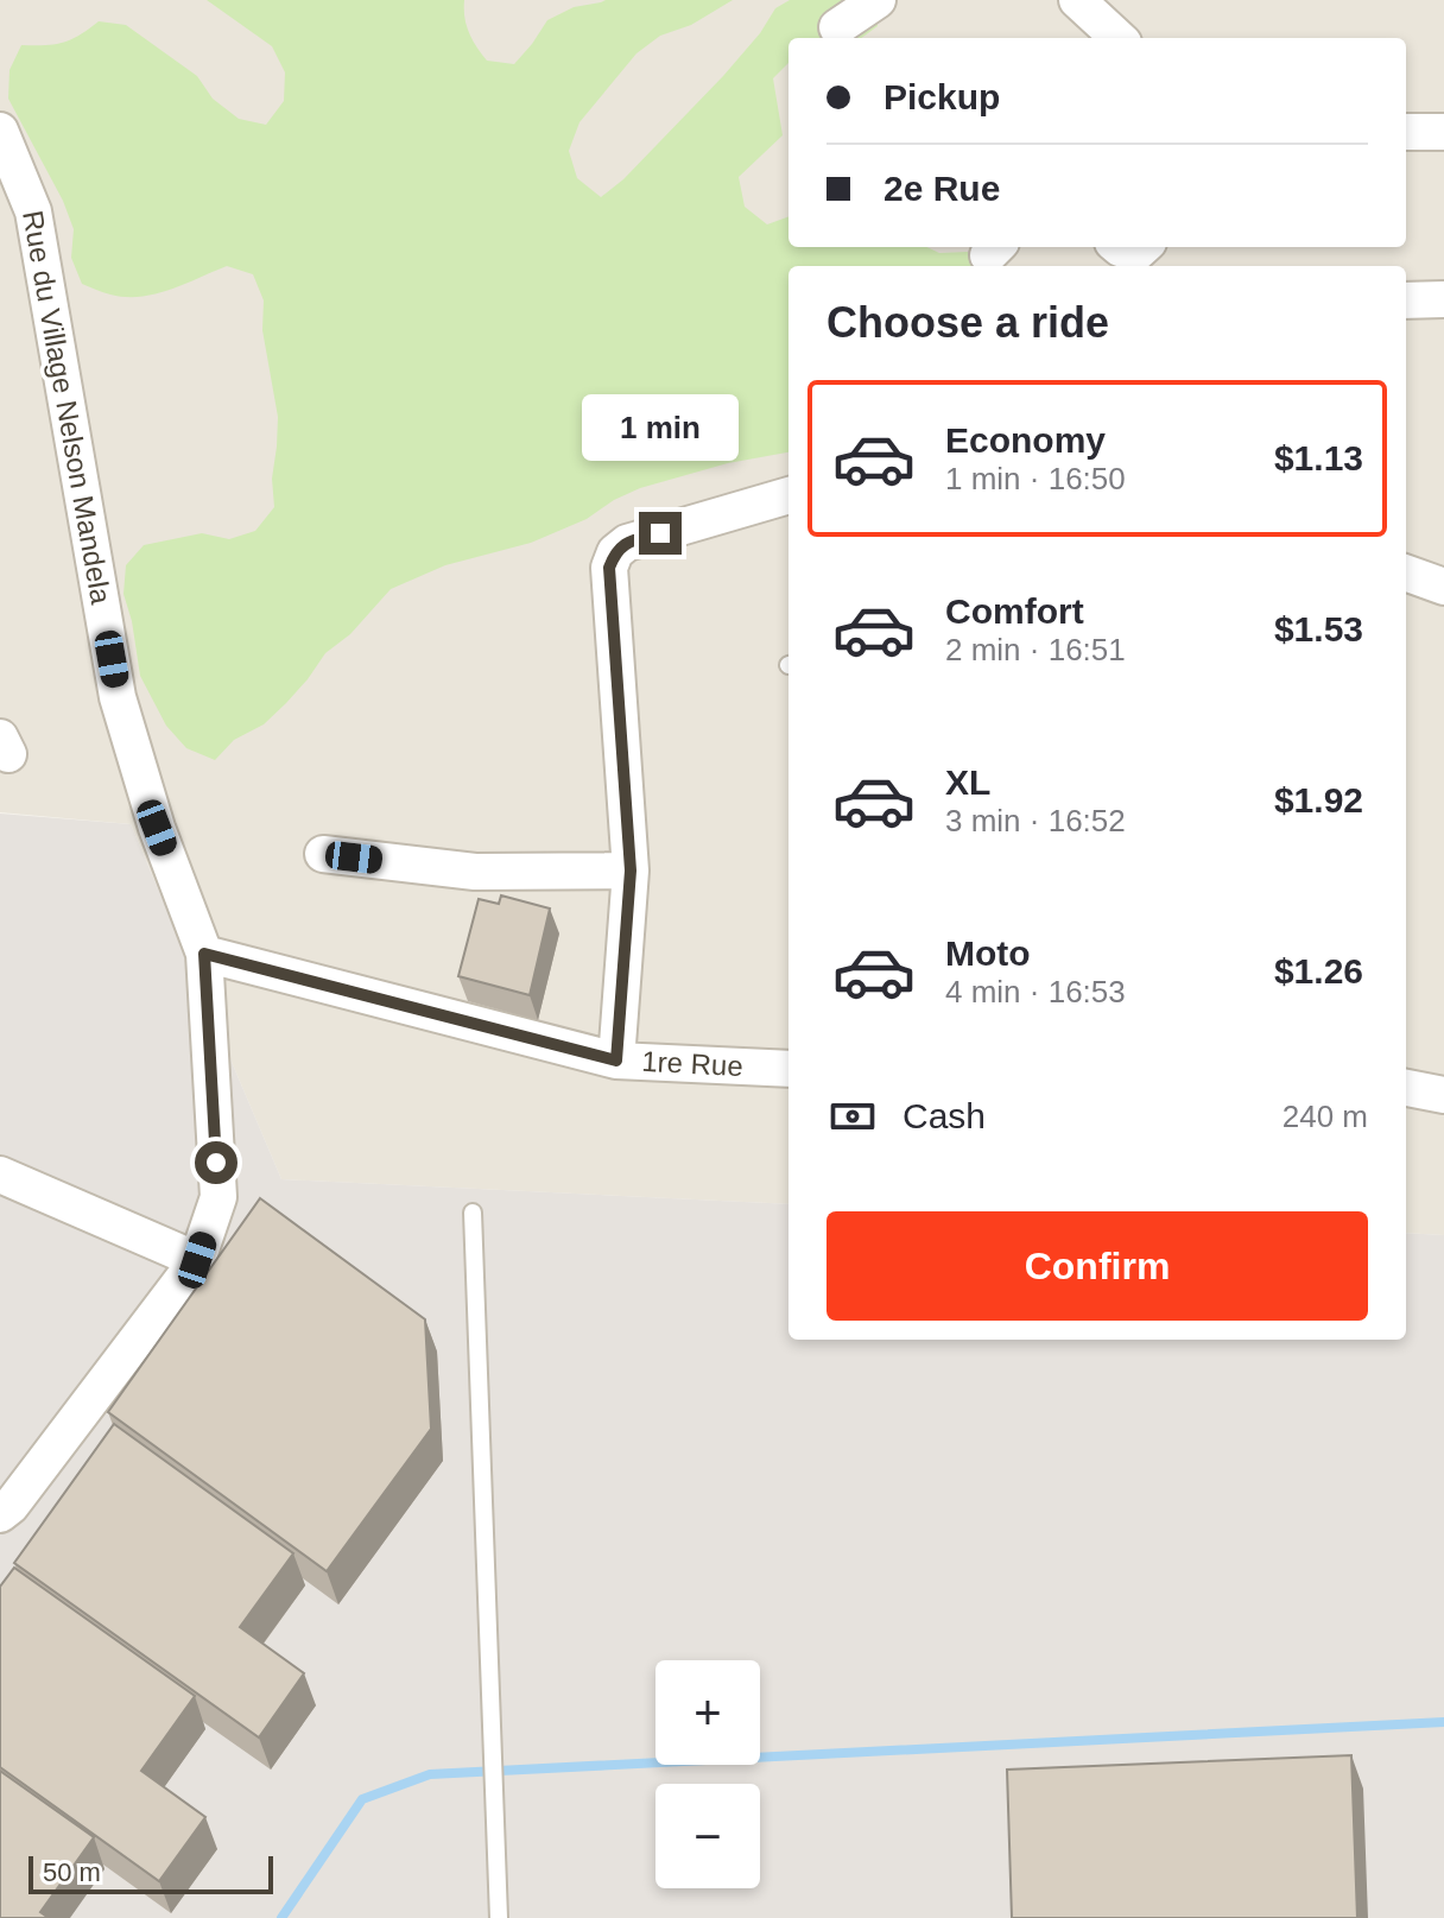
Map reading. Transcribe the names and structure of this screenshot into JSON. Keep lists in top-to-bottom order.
{
  "streets": {
    "street": ["Rue du Village Nelson Mandela", "1re Rue"]
  },
  "crossings": [
    ["Rue du Village Nelson Mandela", "1re Rue"]
  ],
  "scale_bar": "50 m",
  "page": {
    "banner": ["Pickup", "2e Rue"],
    "heading": "Choose a ride",
    "list": [
      {
        "name": "Economy",
        "note": "1 min · 16:50",
        "value": "$1.13"
      },
      {
        "name": "Comfort",
        "note": "2 min · 16:51",
        "value": "$1.53"
      },
      {
        "name": "XL",
        "note": "3 min · 16:52",
        "value": "$1.92"
      },
      {
        "name": "Moto",
        "note": "4 min · 16:53",
        "value": "$1.26"
      }
    ],
    "bubble": "1 min",
    "pay": ["Cash", "240 m"],
    "buttons": "Confirm",
    "map_buttons": ["+", "−"],
    "scale": "50 m"
  }
}
